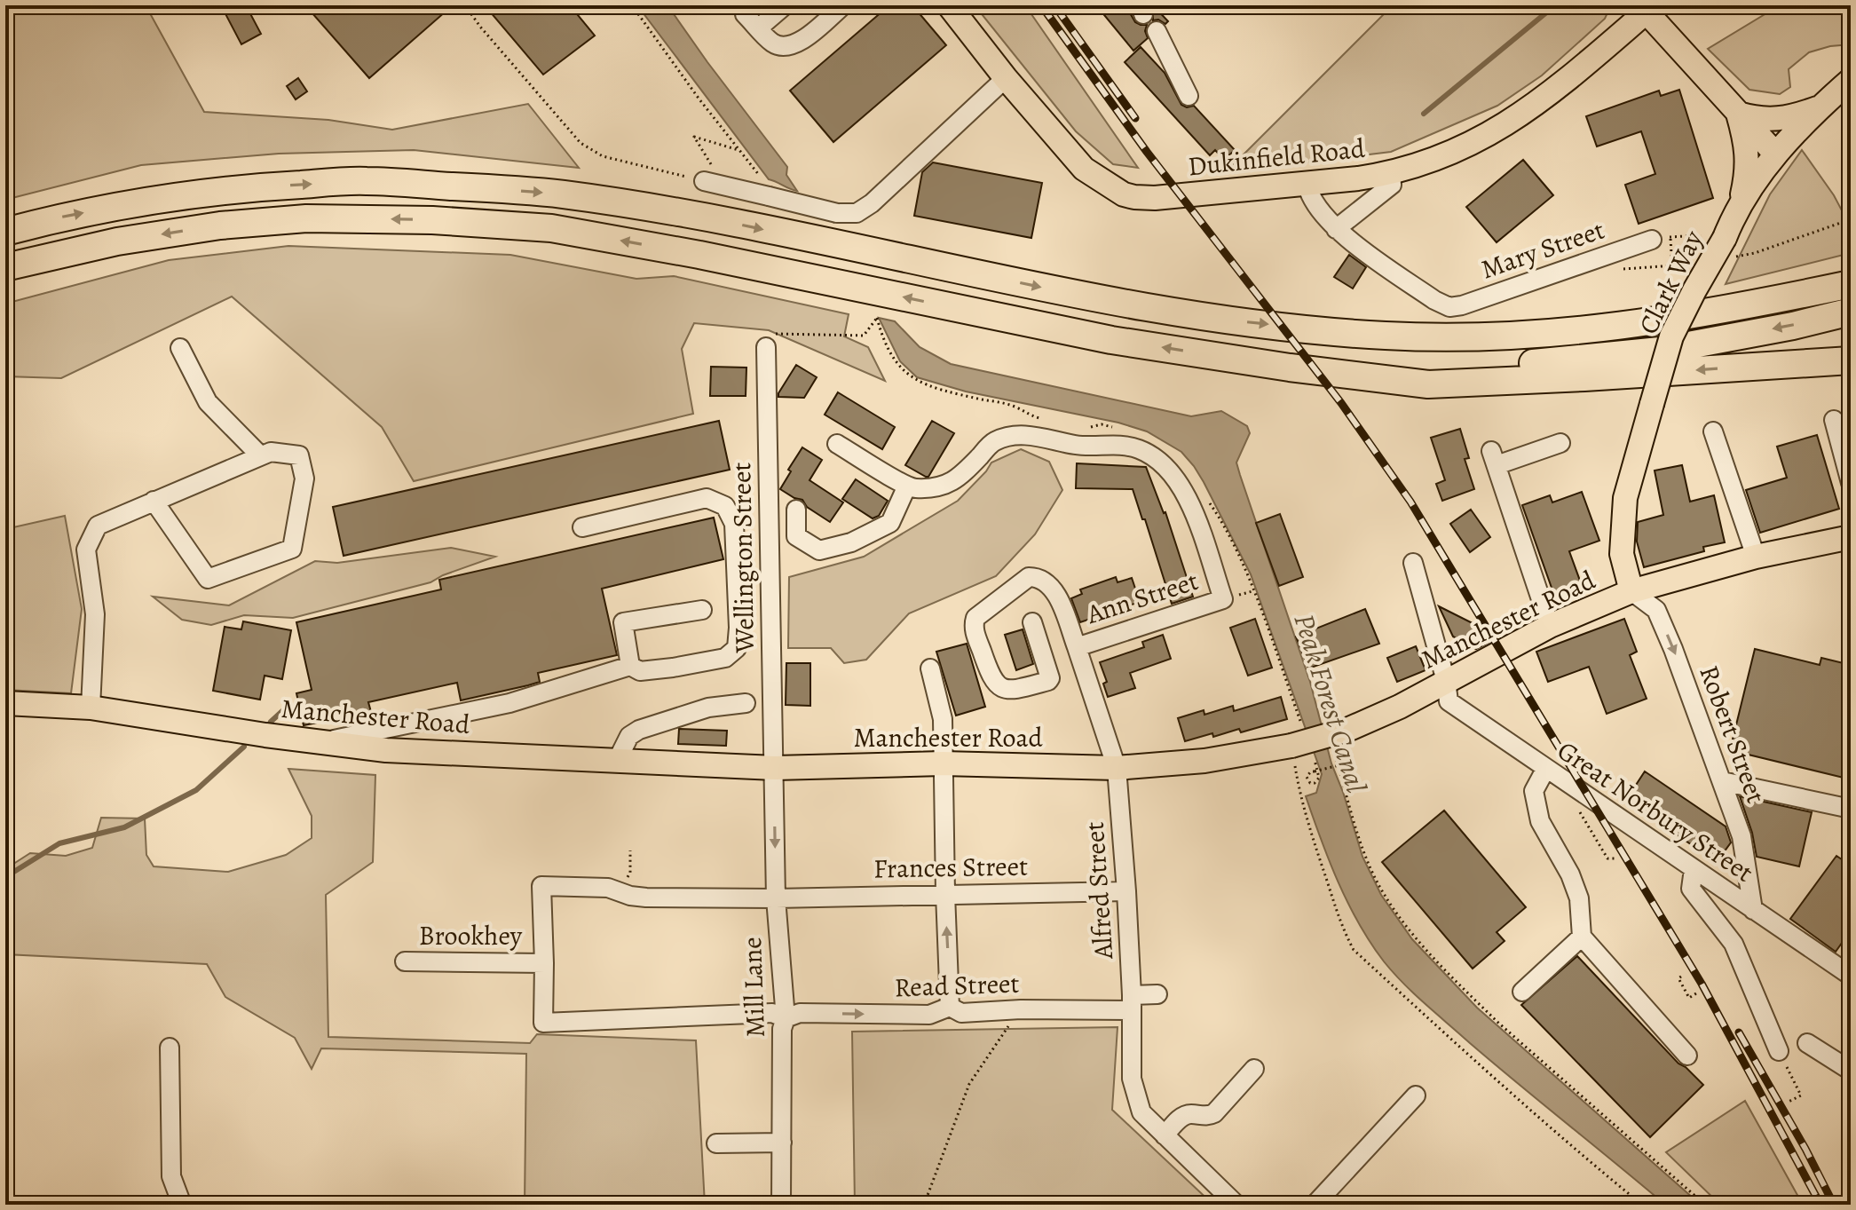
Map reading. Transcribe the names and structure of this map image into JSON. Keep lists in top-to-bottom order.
{
  "streets": {
    "main road": ["Dukinfield Road", "Clark Way", "Manchester Road"],
    "street": [
      "Mary Street",
      "Wellington Street",
      "Ann Street",
      "Robert Street",
      "Great Norbury Street",
      "Frances Street",
      "Alfred Street",
      "Brookhey",
      "Read Street",
      "Mill Lane"
    ]
  },
  "crossings": [
    ["Clark Way", "Manchester Road"],
    ["Clark Way", "Robert Street"],
    ["Wellington Street", "Manchester Road"],
    ["Wellington Street", "Mill Lane"],
    ["Ann Street", "Manchester Road"],
    ["Ann Street", "Alfred Street"],
    ["Manchester Road", "Robert Street"],
    ["Manchester Road", "Great Norbury Street"],
    ["Manchester Road", "Alfred Street"],
    ["Manchester Road", "Mill Lane"],
    ["Robert Street", "Great Norbury Street"],
    ["Frances Street", "Alfred Street"],
    ["Frances Street", "Brookhey"],
    ["Frances Street", "Mill Lane"],
    ["Alfred Street", "Read Street"],
    ["Brookhey", "Read Street"],
    ["Read Street", "Mill Lane"]
  ],
  "water": ["Peak Forest Canal"]
}
